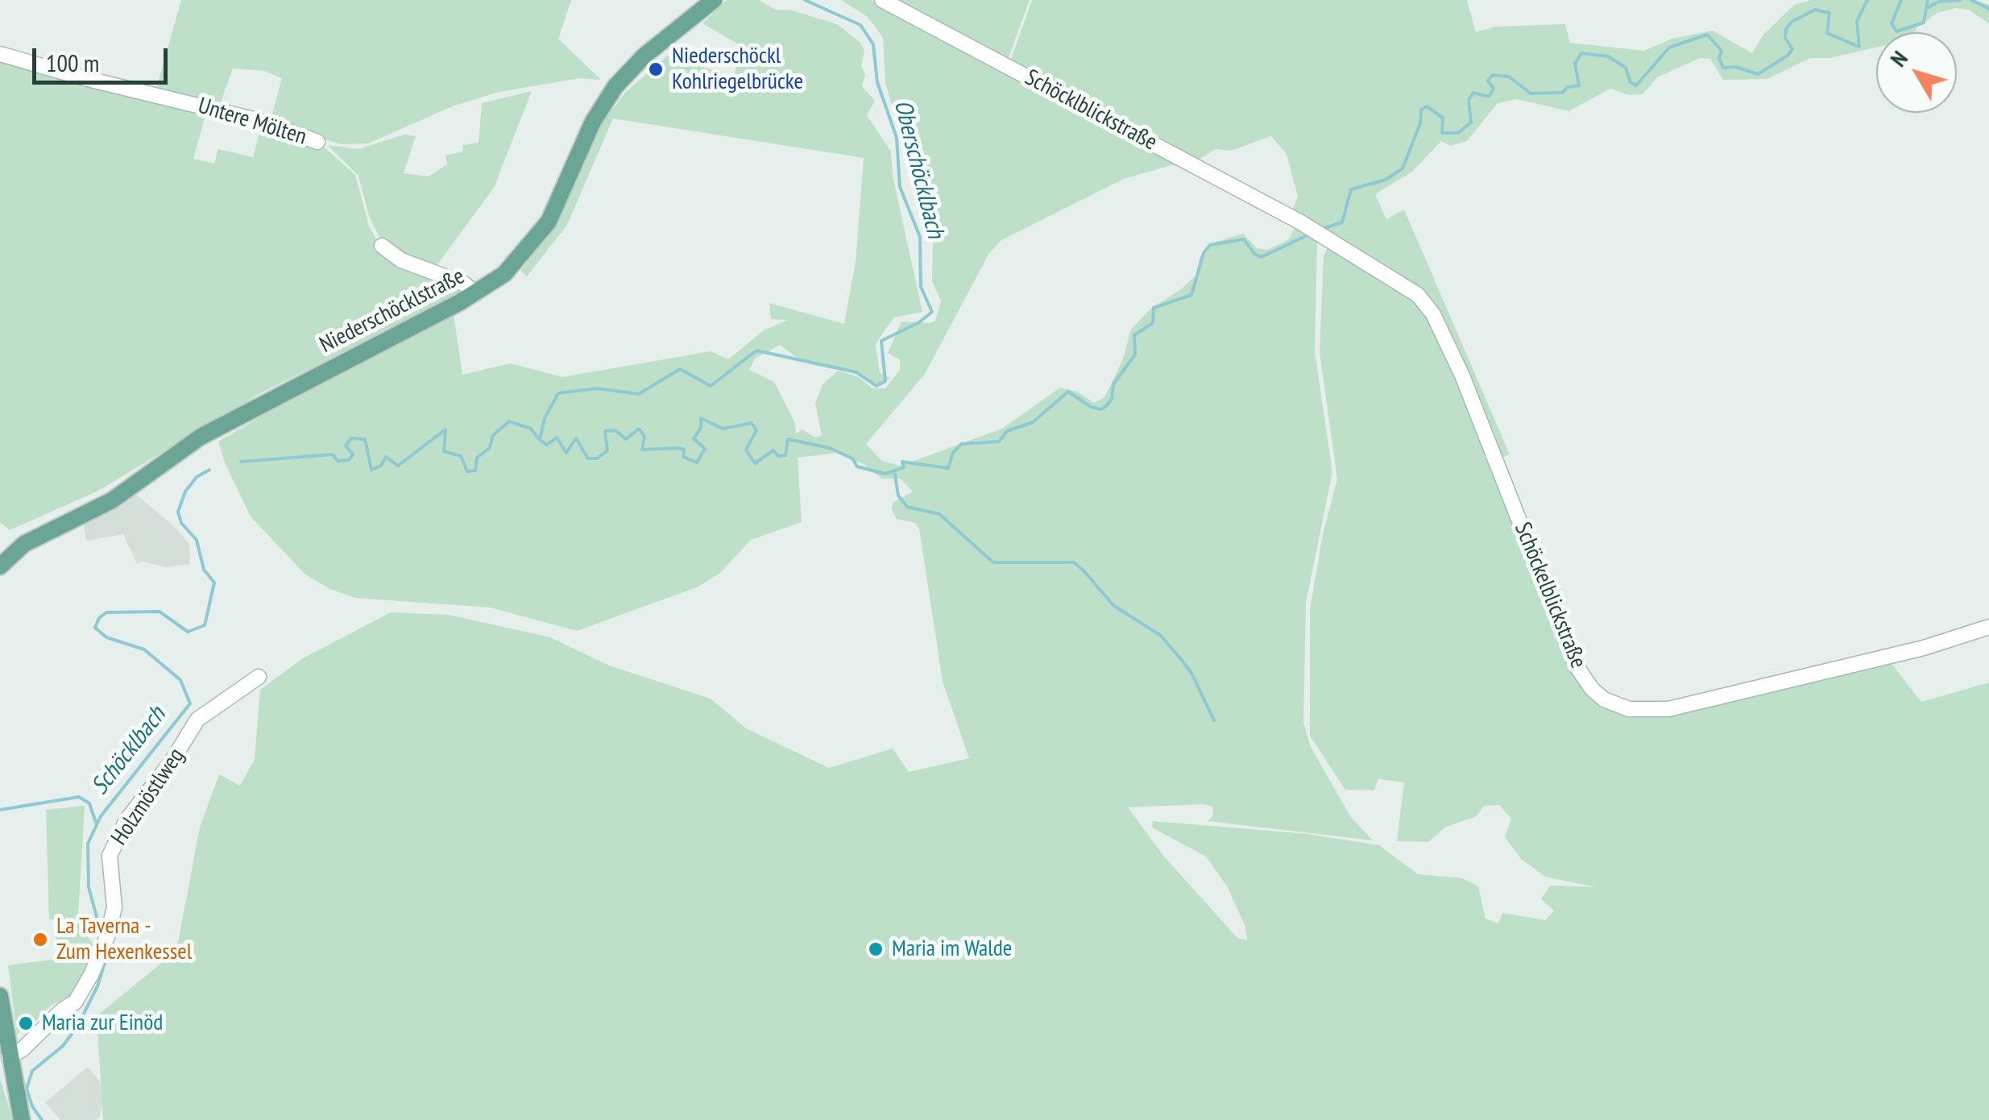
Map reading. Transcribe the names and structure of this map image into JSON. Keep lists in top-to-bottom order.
{
  "streets": {
    "main road": ["Niederschöcklstraße"],
    "street": [
      "Schöcklblickstraße",
      "Untere Mölten",
      "Schöckelblickstraße",
      "Holzmöstlweg"
    ]
  },
  "crossings": [
    ["Schöcklblickstraße", "Schöckelblickstraße"]
  ],
  "water": ["Oberschöcklbach", "Schöcklbach"],
  "places": [
    "Niederschöckl Kohlriegelbrücke",
    "La Taverna - Zum Hexenkessel",
    "Maria im Walde",
    "Maria zur Einöd"
  ],
  "scale_bar": "100 m",
  "north": "top left"
}
